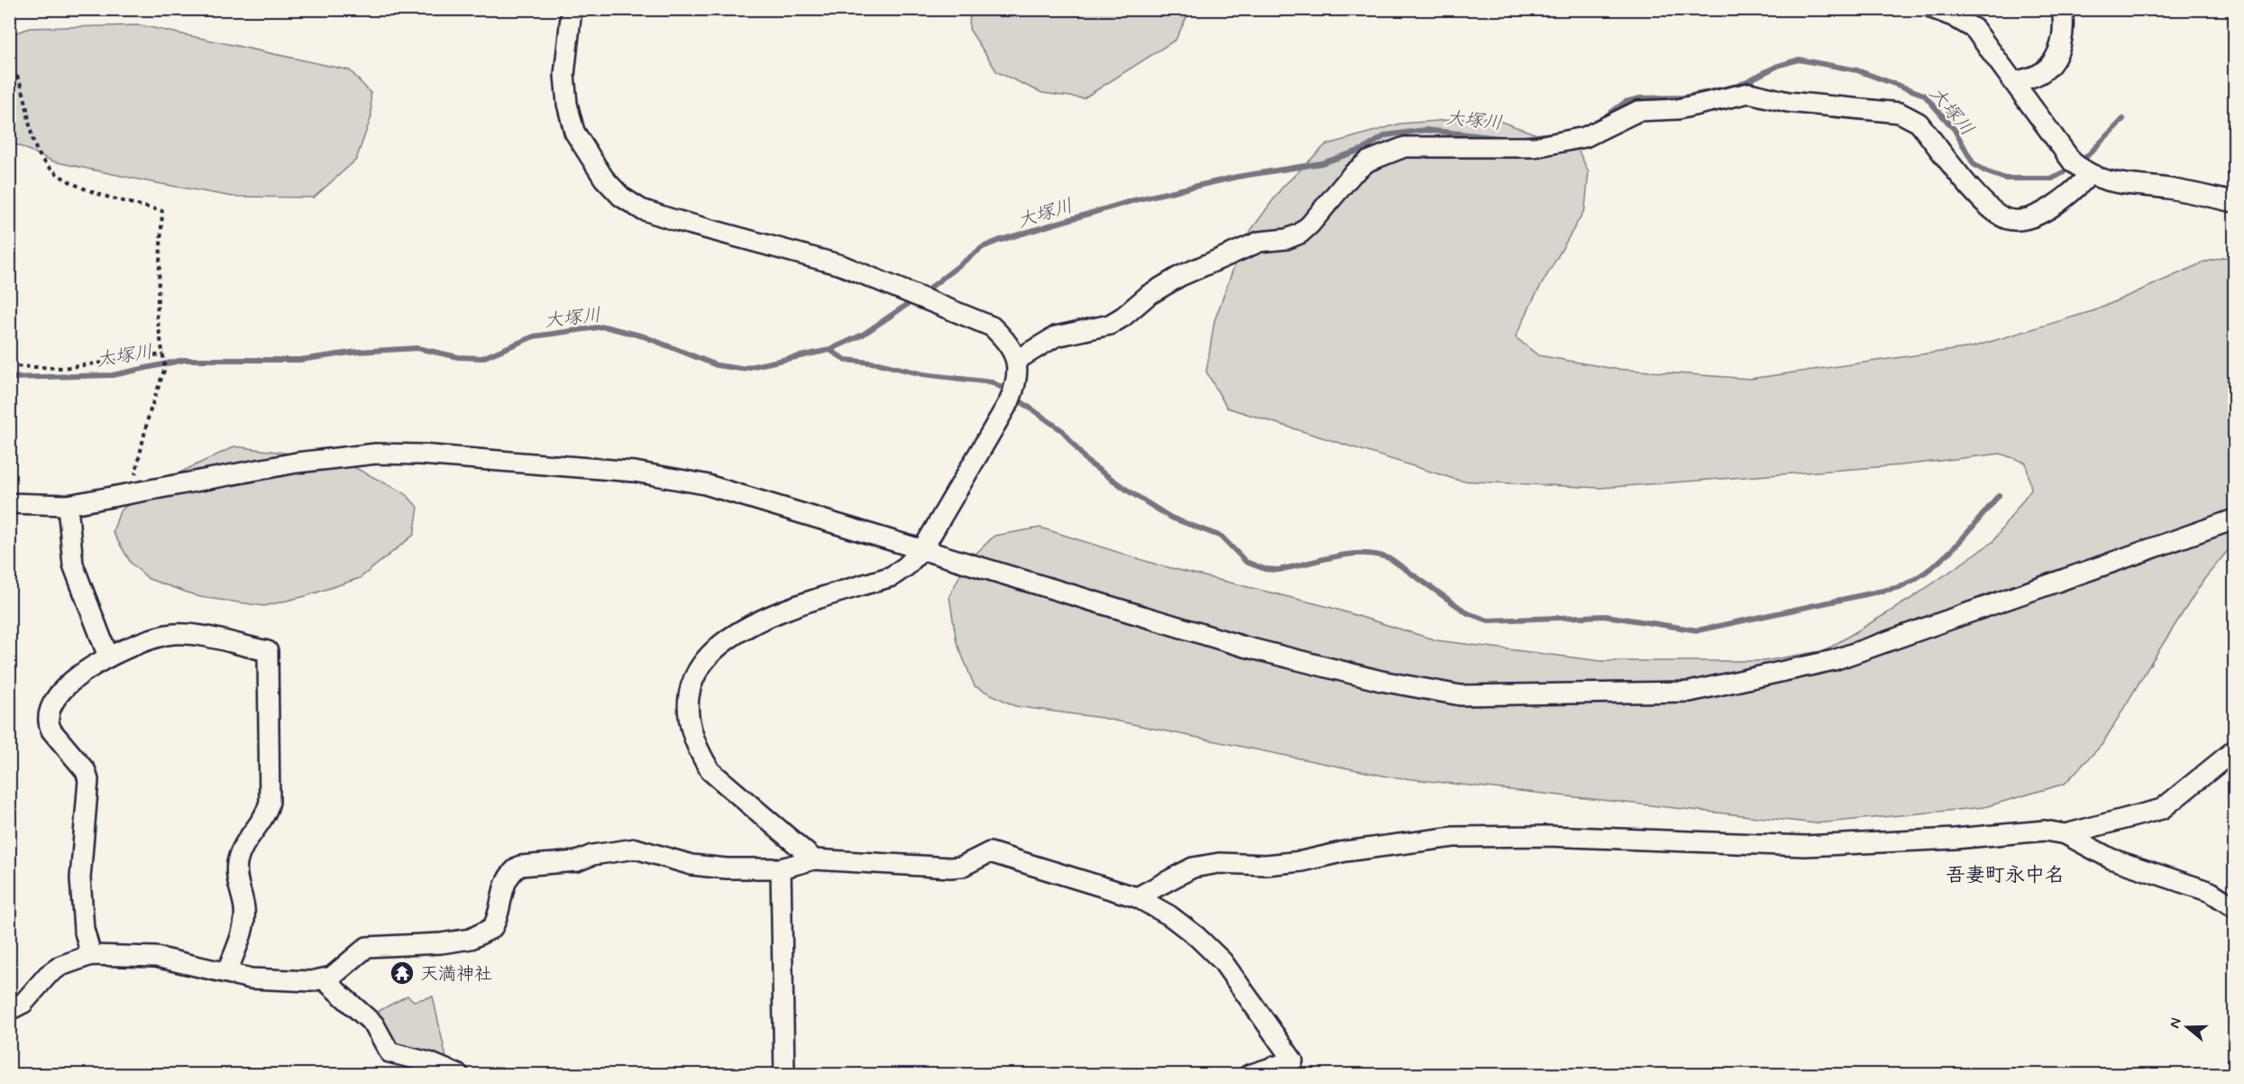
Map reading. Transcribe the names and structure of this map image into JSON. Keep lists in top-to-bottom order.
{
  "districts": ["吾妻町永中名"],
  "water": ["大塚川"],
  "places": {
    "temple": ["天満神社"]
  },
  "north": "left"
}
